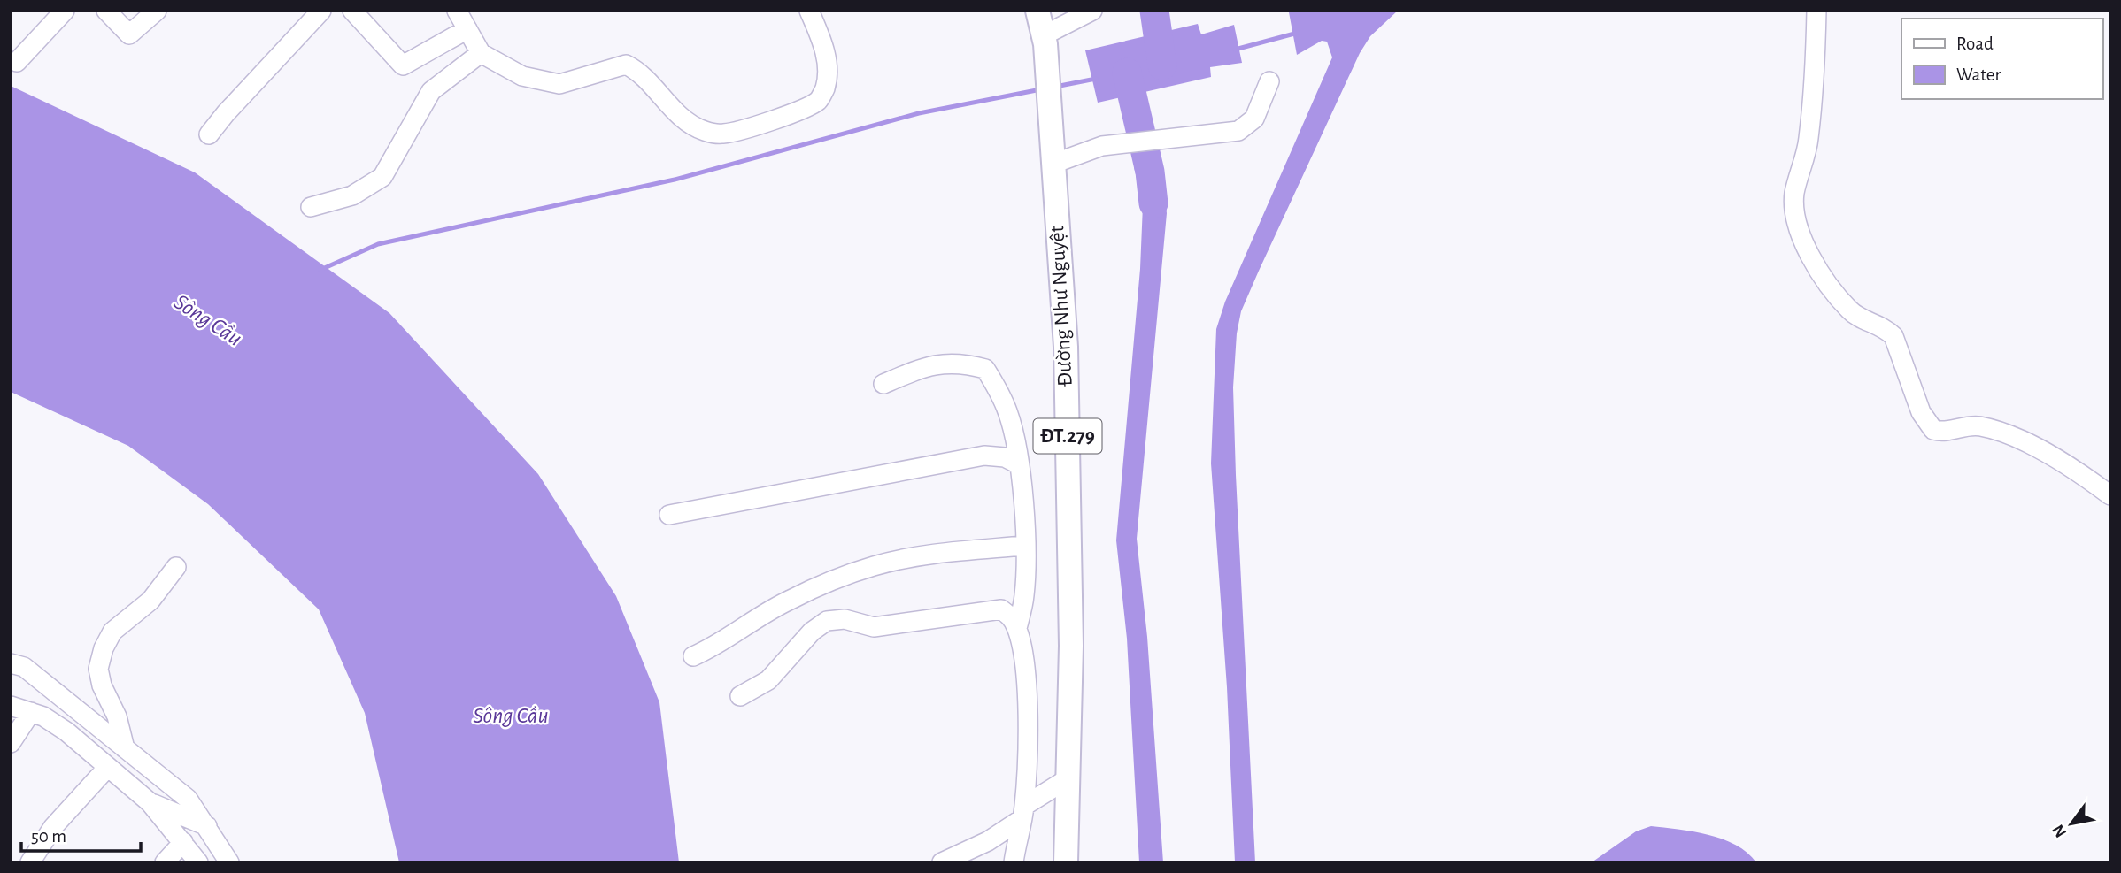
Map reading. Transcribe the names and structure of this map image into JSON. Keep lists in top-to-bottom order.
{
  "streets": {
    "main road": ["Đường Như Nguyệt", "ĐT.279"]
  },
  "water": ["Sông Cầu"],
  "legend": ["Road", "Water"],
  "scale_bar": "50 m",
  "north": "bottom left"
}
